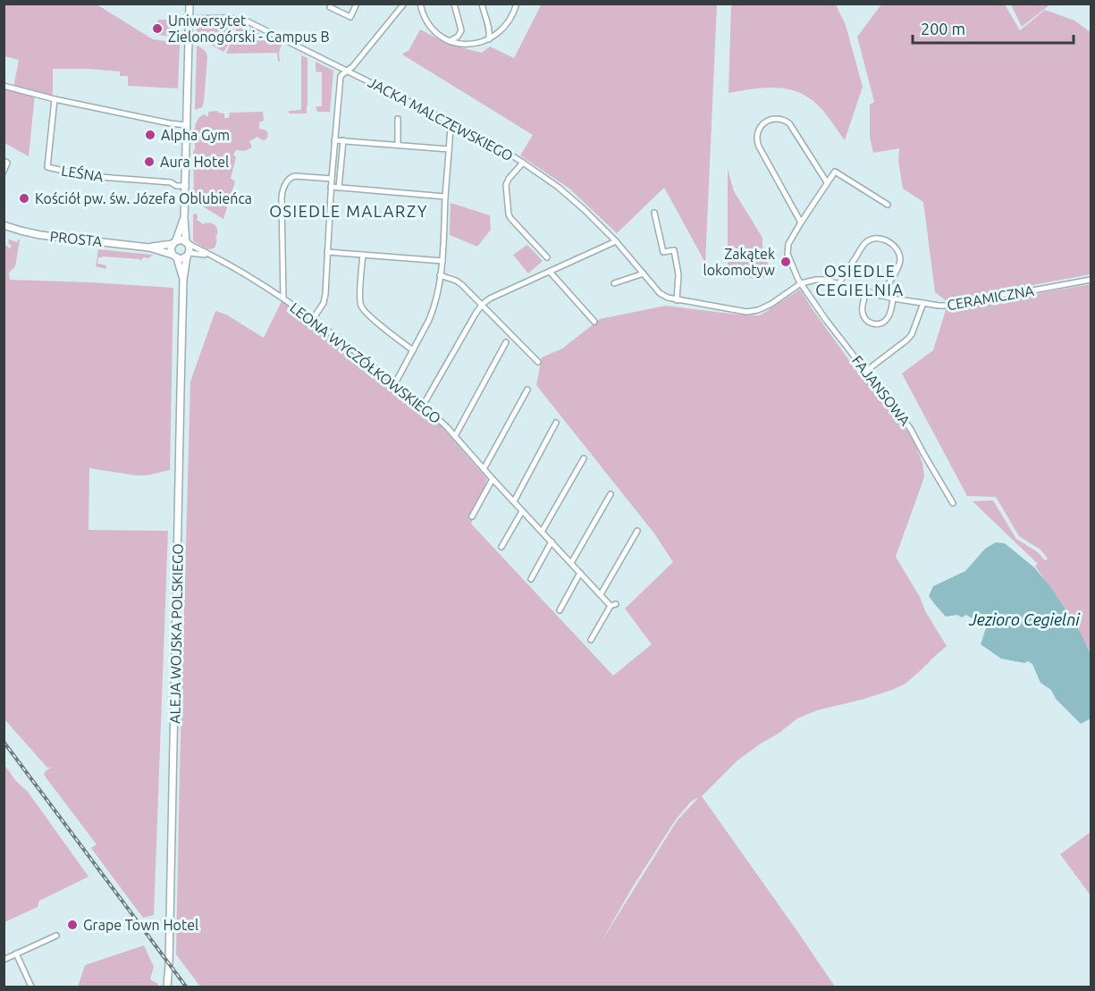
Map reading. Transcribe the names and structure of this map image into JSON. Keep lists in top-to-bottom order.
{
  "streets": {
    "main road": ["PROSTA", "ALEJA WOJSKA POLSKIEGO"],
    "street": [
      "JACKA MALCZEWSKIEGO",
      "LEŚNA",
      "CERAMICZNA",
      "LEONA WYCZÓŁKOWSKIEGO",
      "FAJANSOWA"
    ]
  },
  "crossings": [
    ["JACKA MALCZEWSKIEGO", "CERAMICZNA"],
    ["PROSTA", "LEONA WYCZÓŁKOWSKIEGO"],
    ["PROSTA", "ALEJA WOJSKA POLSKIEGO"],
    ["CERAMICZNA", "FAJANSOWA"],
    ["LEONA WYCZÓŁKOWSKIEGO", "ALEJA WOJSKA POLSKIEGO"]
  ],
  "districts": ["OSIEDLE MALARZY", "OSIEDLE CEGIELNIA"],
  "water": ["Jezioro Cegielni"],
  "places": [
    "Uniwersytet Zielonogórski - Campus B",
    "Alpha Gym",
    "Aura Hotel",
    "Kościół pw. św. Józefa Oblubieńca",
    "Zakątek lokomotyw",
    "Grape Town Hotel"
  ],
  "scale_bar": "200 m"
}
